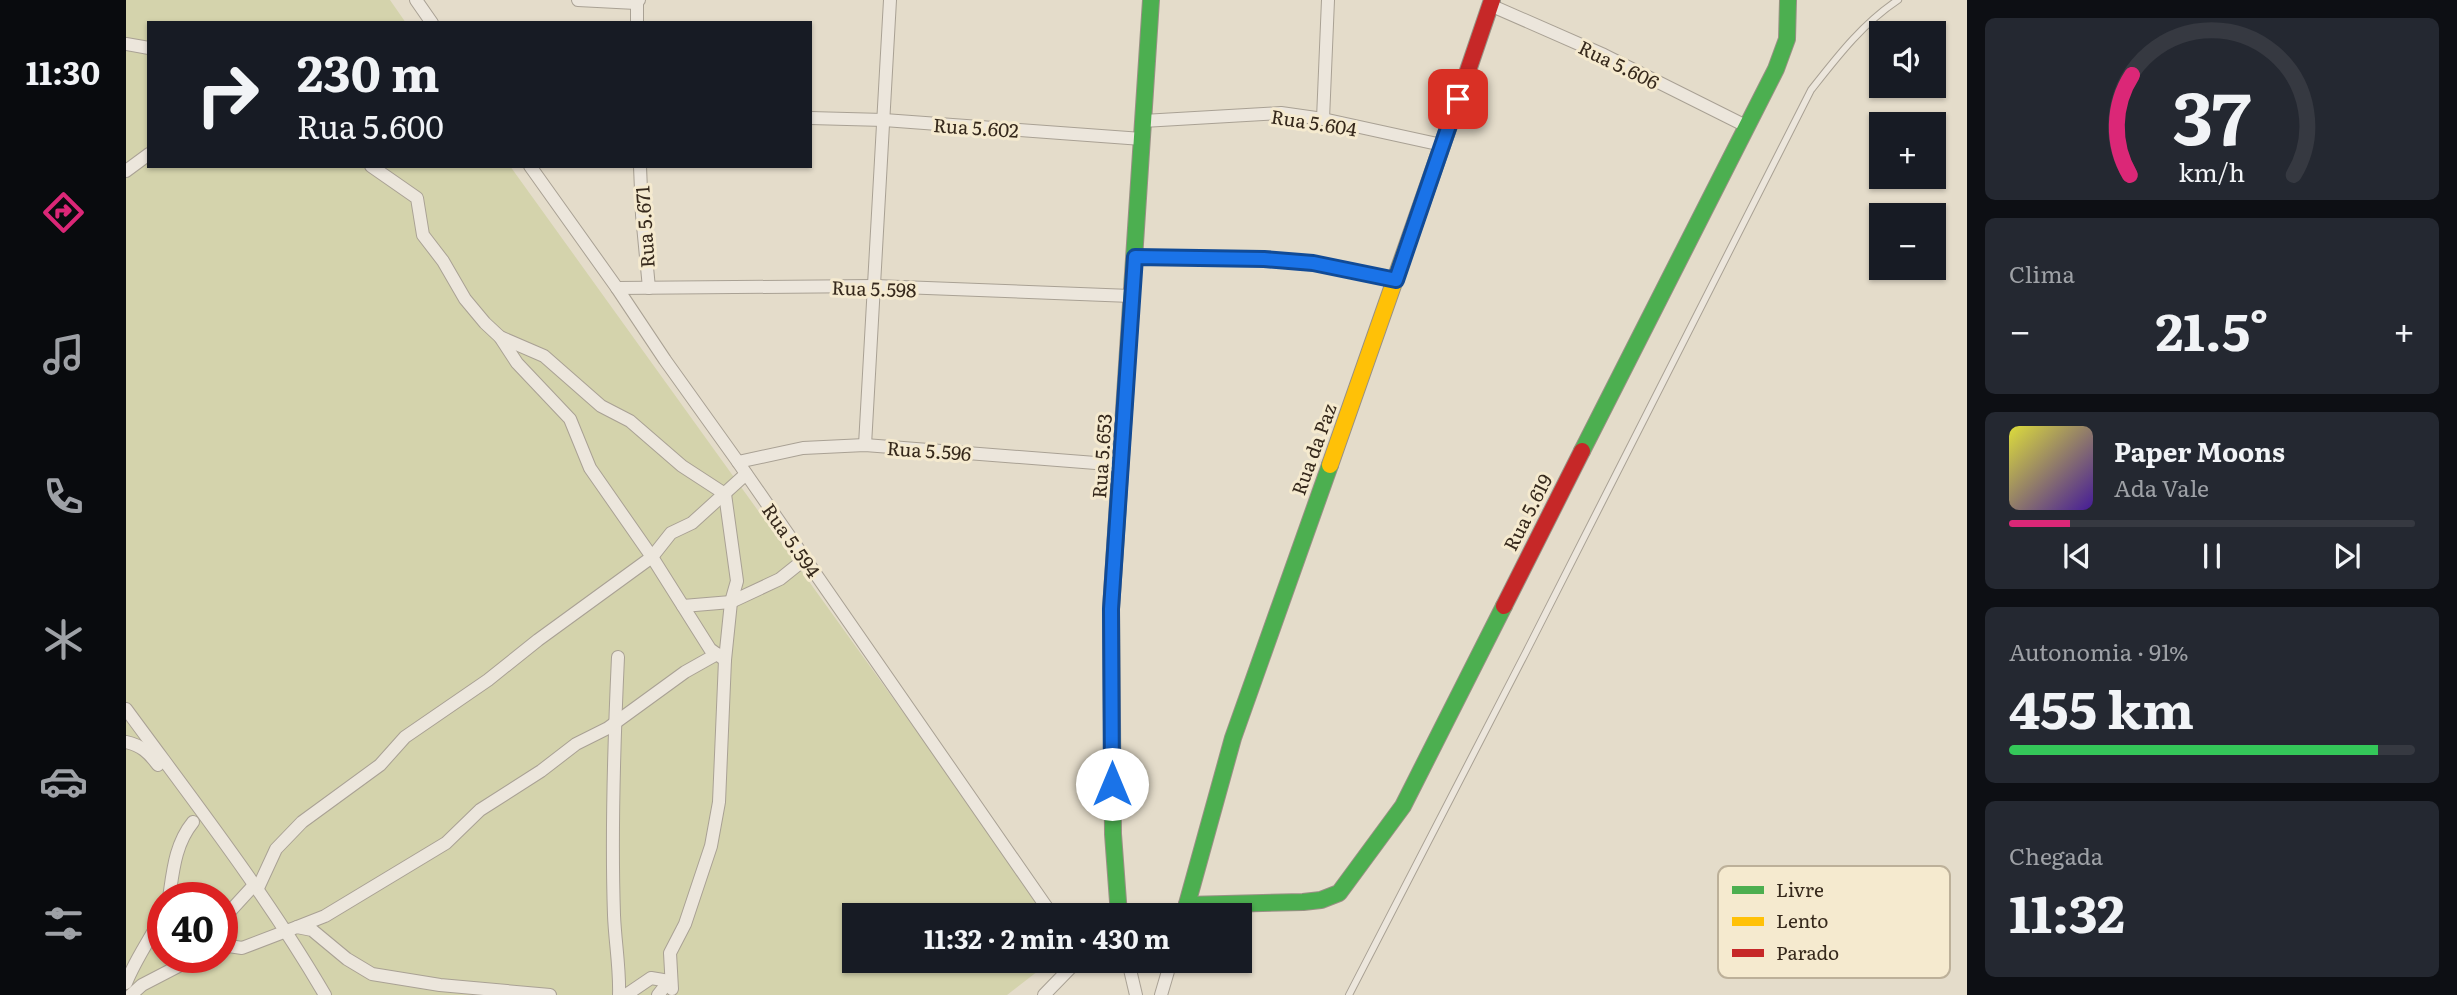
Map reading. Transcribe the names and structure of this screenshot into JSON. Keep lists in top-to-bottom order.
{
  "streets": {
    "street": [
      "Rua 5.606",
      "Rua 5.604",
      "Rua 5.602",
      "Rua 5.671",
      "Rua 5.598",
      "Rua da Paz",
      "Rua 5.596",
      "Rua 5.653",
      "Rua 5.619",
      "Rua 5.594"
    ]
  },
  "crossings": [
    ["Rua 5.606", "Rua da Paz"],
    ["Rua 5.606", "Rua 5.619"],
    ["Rua 5.604", "Rua da Paz"],
    ["Rua 5.604", "Rua 5.653"],
    ["Rua 5.602", "Rua 5.653"],
    ["Rua 5.671", "Rua 5.598"],
    ["Rua 5.598", "Rua 5.653"],
    ["Rua 5.598", "Rua 5.594"],
    ["Rua 5.596", "Rua 5.653"],
    ["Rua 5.596", "Rua 5.594"]
  ],
  "legend": ["Livre", "Lento", "Parado"],
  "page": {
    "tabs": "11:30",
    "map_buttons": ["+", "−"],
    "turn": ["230 m", "Rua 5.600"],
    "tile": [
      "Clima",
      ["Autonomia · 91%", "455 km"],
      ["Chegada", "11:32"]
    ],
    "heat": ["−", "21.5°", "+"],
    "song": ["Paper Moons", "Ada Vale"],
    "limit": "40",
    "trip": "11:32 · 2 min · 430 m",
    "gauge": ["37", "km/h"]
  }
}
